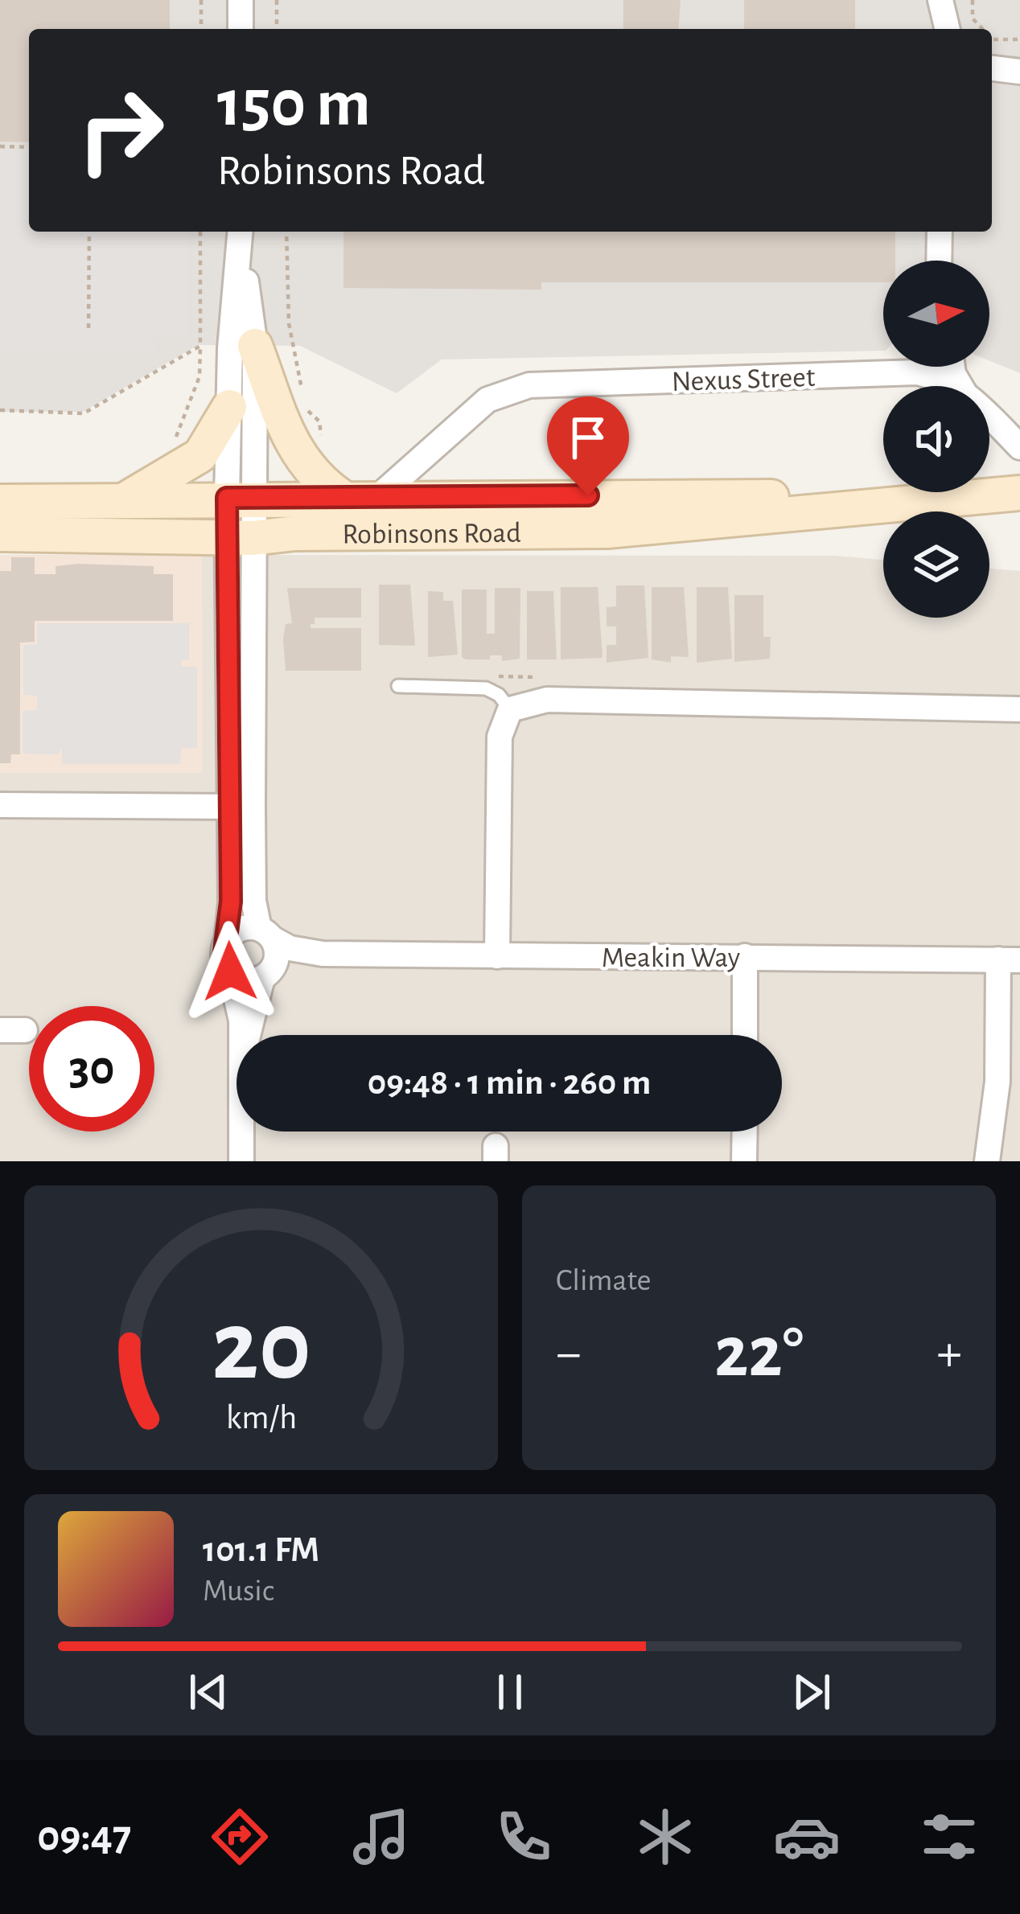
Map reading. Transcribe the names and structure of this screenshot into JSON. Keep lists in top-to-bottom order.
{
  "streets": {
    "main road": ["Robinsons Road"],
    "street": ["Nexus Street", "Meakin Way"]
  },
  "crossings": [
    ["Nexus Street", "Robinsons Road"]
  ],
  "north": "right",
  "page": {
    "turn": ["150 m", "Robinsons Road"],
    "limit": "30",
    "trip": "09:48 · 1 min · 260 m",
    "tile": "Climate",
    "heat": ["−", "22°", "+"],
    "song": ["101.1 FM", "Music"],
    "tabs": "09:47",
    "gauge": ["20", "km/h"]
  }
}
